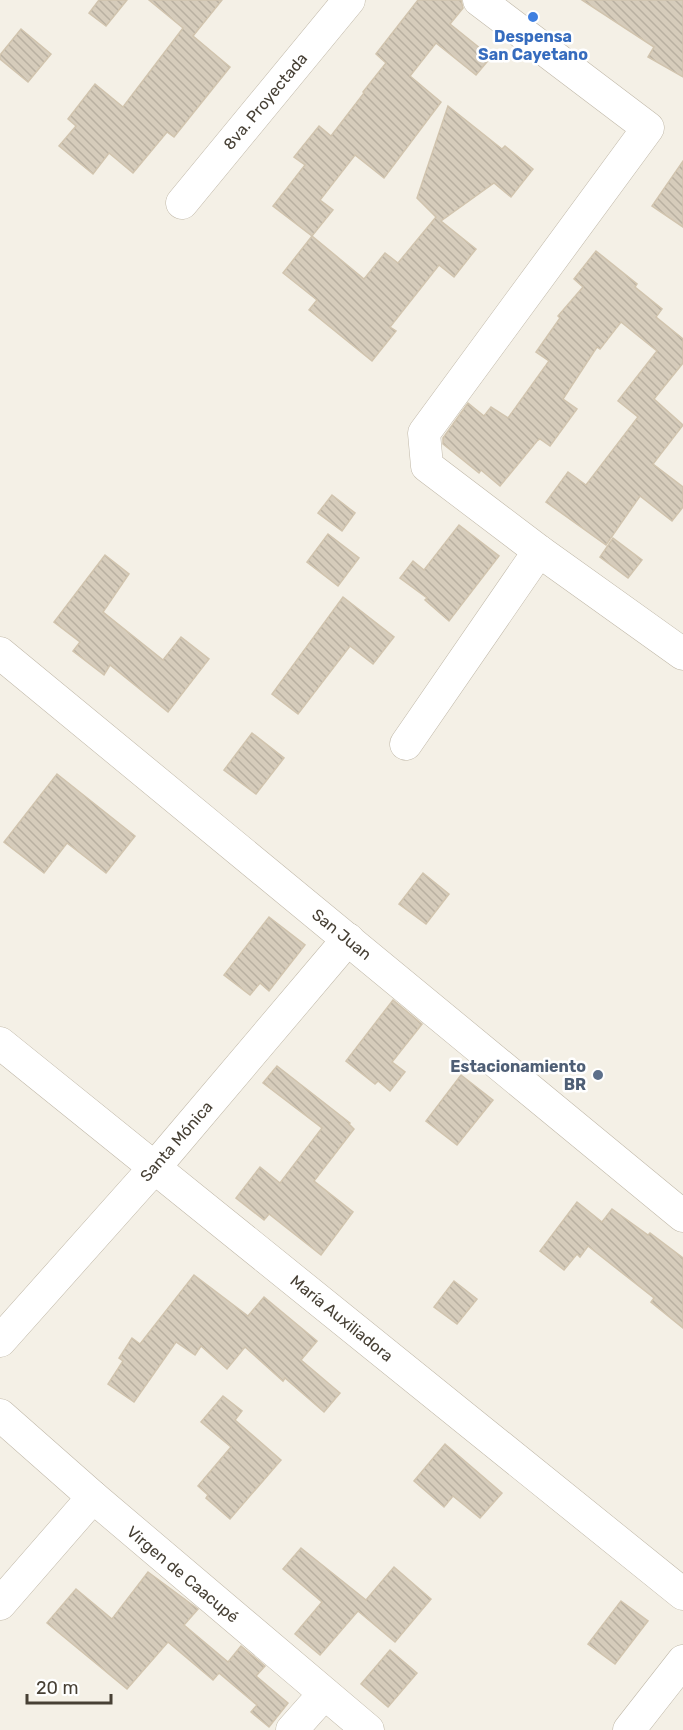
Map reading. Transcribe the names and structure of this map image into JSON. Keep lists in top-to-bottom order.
{
  "streets": {
    "street": [
      "8va. Proyectada",
      "San Juan",
      "Santa Mónica",
      "María Auxiliadora",
      "Virgen de Caacupé"
    ]
  },
  "crossings": [
    ["San Juan", "Santa Mónica"],
    ["Santa Mónica", "María Auxiliadora"]
  ],
  "places": ["Despensa San Cayetano", "Estacionamiento BR"],
  "scale_bar": "20 m"
}
